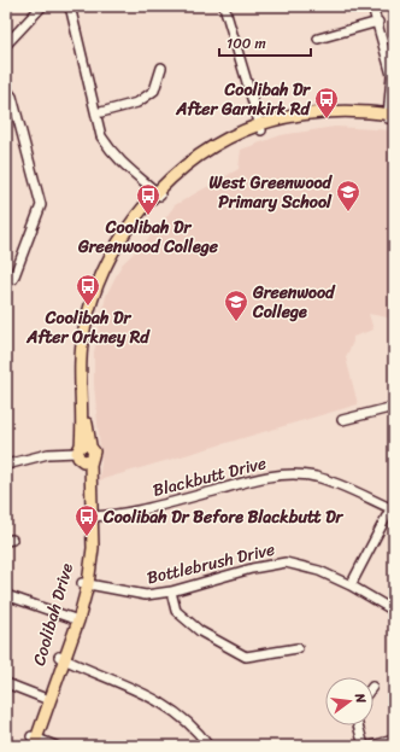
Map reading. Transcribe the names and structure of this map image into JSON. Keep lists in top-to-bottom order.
{
  "streets": {
    "main road": ["Coolibah Drive"],
    "street": ["Blackbutt Drive", "Bottlebrush Drive"]
  },
  "crossings": [
    ["Blackbutt Drive", "Coolibah Drive"],
    ["Bottlebrush Drive", "Coolibah Drive"]
  ],
  "places": {
    "bus stop": [
      "Coolibah Dr After Garnkirk Rd",
      "Coolibah Dr Greenwood College",
      "Coolibah Dr After Orkney Rd",
      "Coolibah Dr Before Blackbutt Dr"
    ],
    "school or university": ["West Greenwood Primary School", "Greenwood College"]
  },
  "scale_bar": "100 m",
  "north": "right"
}
